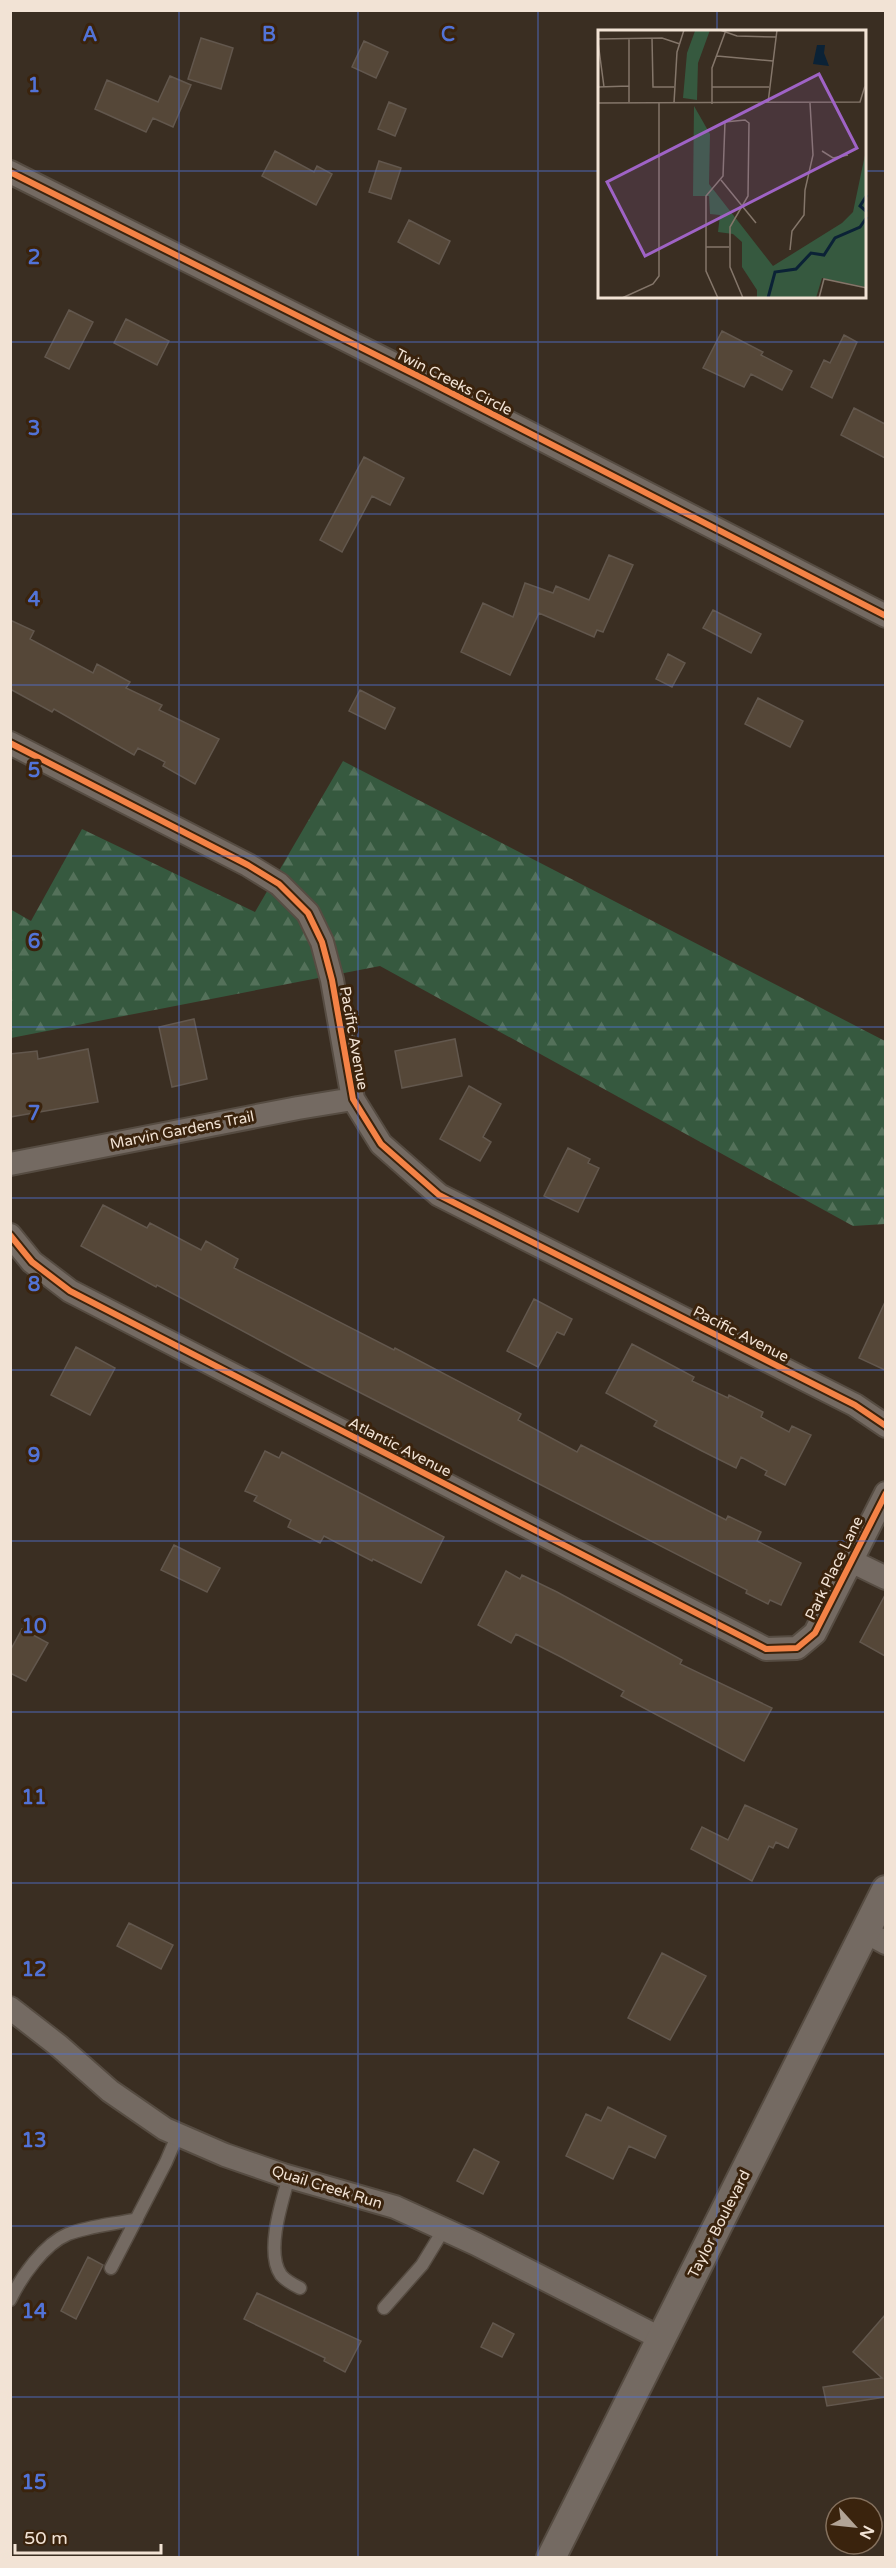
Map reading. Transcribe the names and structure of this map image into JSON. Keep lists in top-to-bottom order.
{
  "streets": {
    "street": [
      "Twin Creeks Circle",
      "Pacific Avenue",
      "Marvin Gardens Trail",
      "Atlantic Avenue",
      "Park Place Lane",
      "Quail Creek Run",
      "Taylor Boulevard"
    ]
  },
  "crossings": [
    ["Pacific Avenue", "Marvin Gardens Trail"],
    ["Atlantic Avenue", "Park Place Lane"],
    ["Quail Creek Run", "Taylor Boulevard"]
  ],
  "scale_bar": "50 m",
  "north": "bottom right",
  "grid": {
    "columns": ["A", "B", "C"],
    "rows": [
      "1",
      "2",
      "3",
      "4",
      "5",
      "6",
      "7",
      "8",
      "9",
      "10",
      "11",
      "12",
      "13",
      "14",
      "15"
    ]
  }
}
